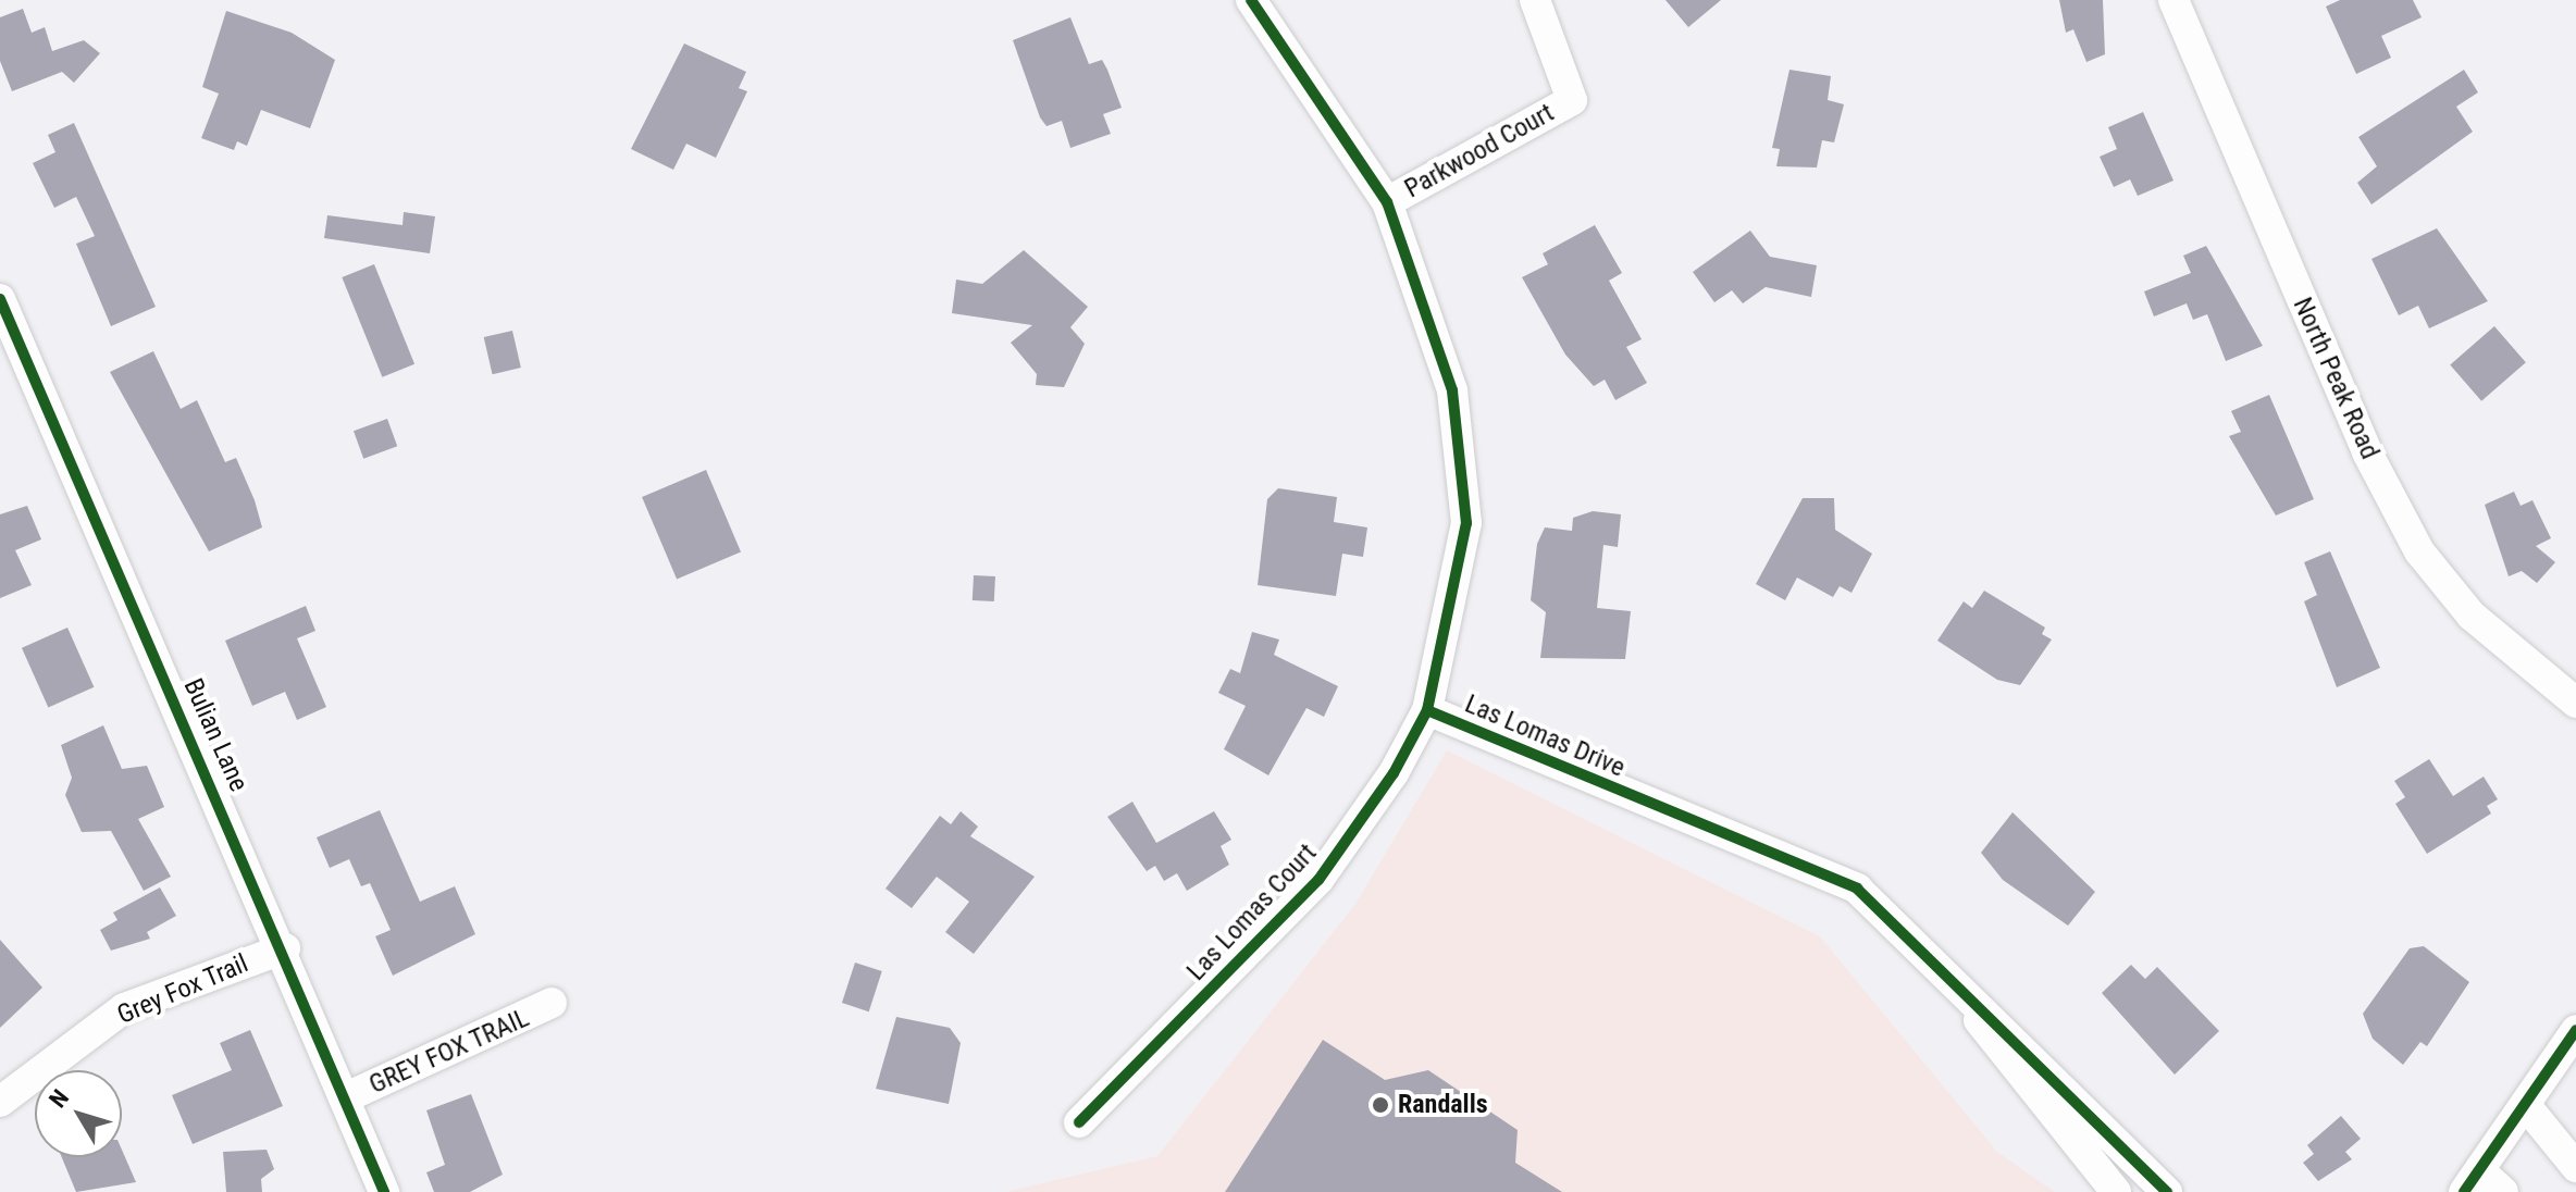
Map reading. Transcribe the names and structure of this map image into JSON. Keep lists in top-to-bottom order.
{
  "streets": {
    "street": [
      "Parkwood Court",
      "North Peak Road",
      "Bulian Lane",
      "Las Lomas Drive",
      "Las Lomas Court",
      "Grey Fox Trail",
      "GREY FOX TRAIL"
    ]
  },
  "crossings": [
    ["Parkwood Court", "Las Lomas Drive"],
    ["Bulian Lane", "Grey Fox Trail"],
    ["Bulian Lane", "GREY FOX TRAIL"],
    ["Las Lomas Drive", "Las Lomas Court"]
  ],
  "places": ["Randalls"],
  "north": "top left"
}
